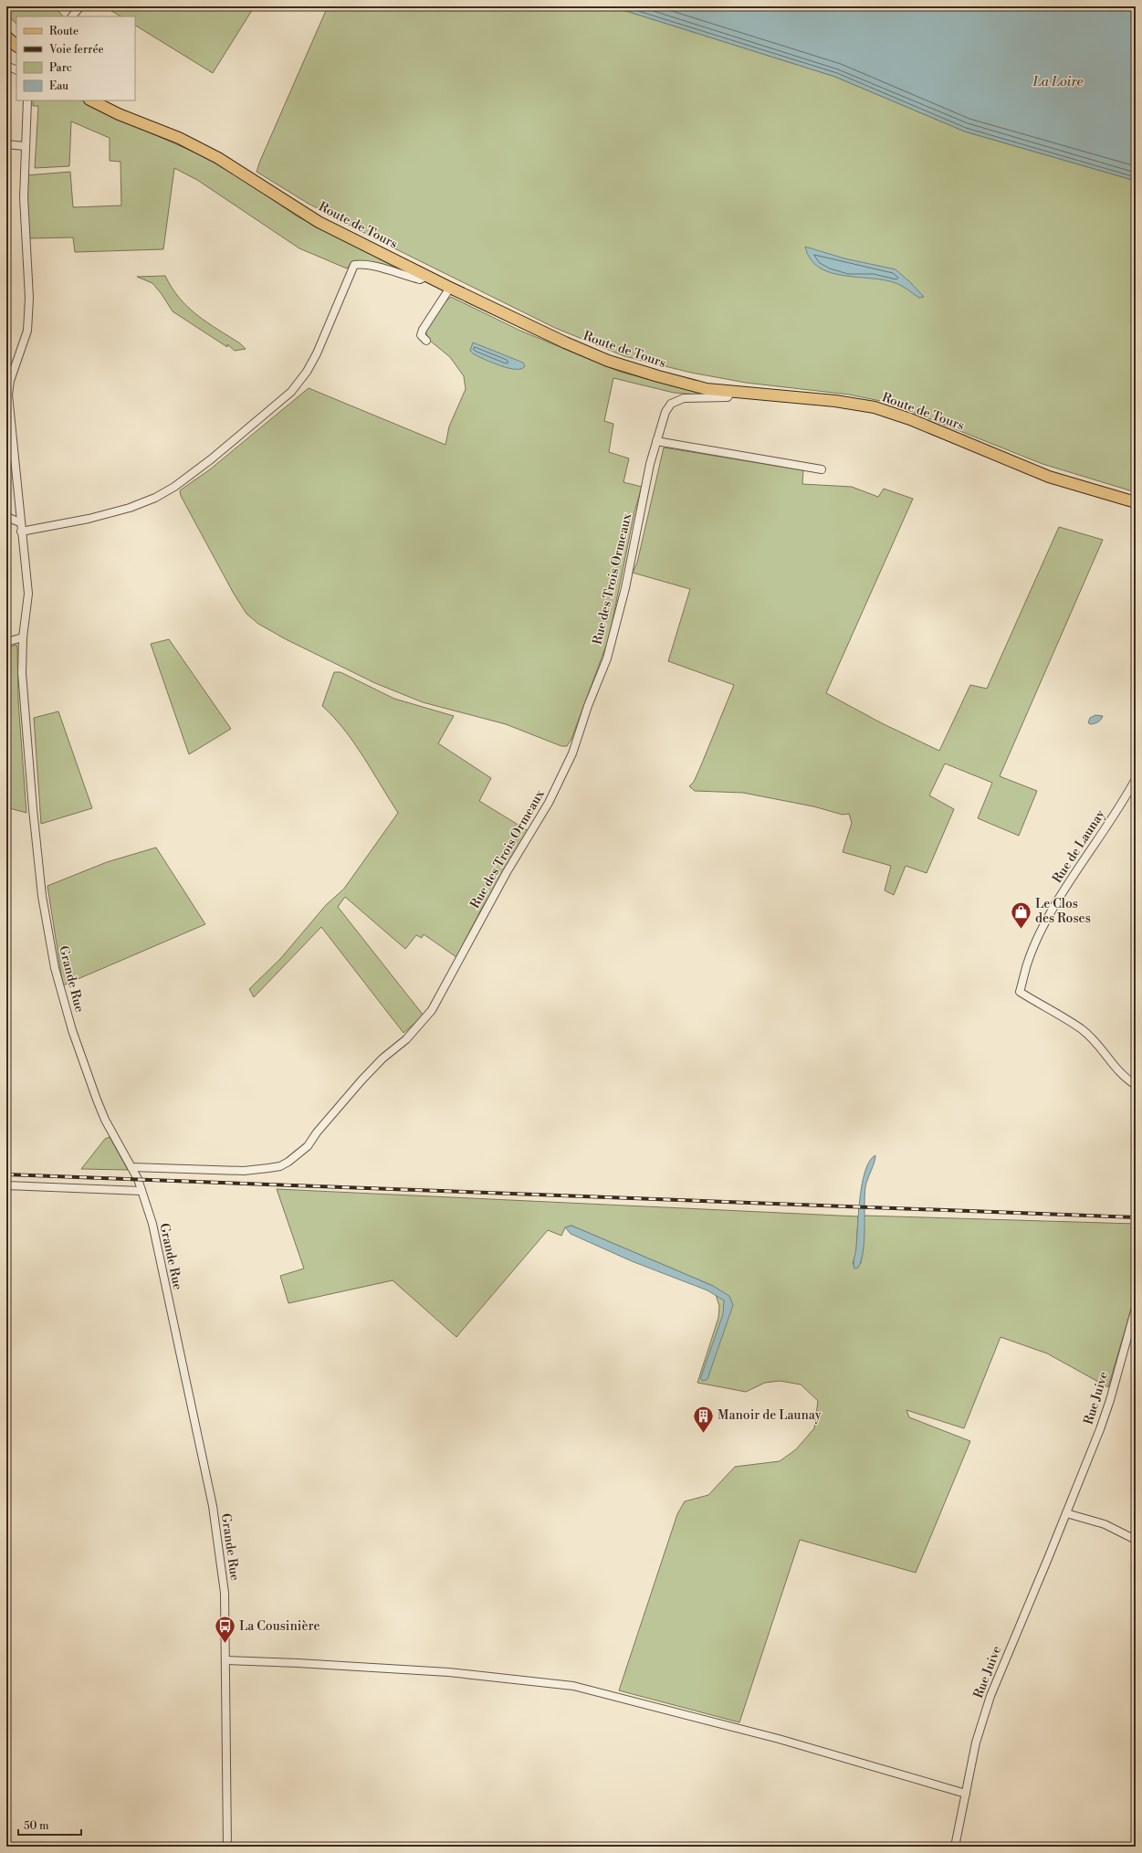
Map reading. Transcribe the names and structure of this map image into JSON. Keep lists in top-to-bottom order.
{
  "streets": {
    "main road": ["Route de Tours"],
    "street": [
      "Rue des Trois Ormeaux",
      "Rue de Launay",
      "Grande Rue",
      "Rue Juive"
    ]
  },
  "crossings": [
    ["Route de Tours", "Rue des Trois Ormeaux"],
    ["Rue des Trois Ormeaux", "Grande Rue"]
  ],
  "water": ["La Loire"],
  "places": {
    "shop": ["Le Clos des Roses"],
    "building": ["Manoir de Launay"],
    "bus stop": ["La Cousinière"]
  },
  "legend": [
    "Route",
    "Voie ferrée",
    "Parc",
    "Eau"
  ],
  "scale_bar": "50 m"
}
